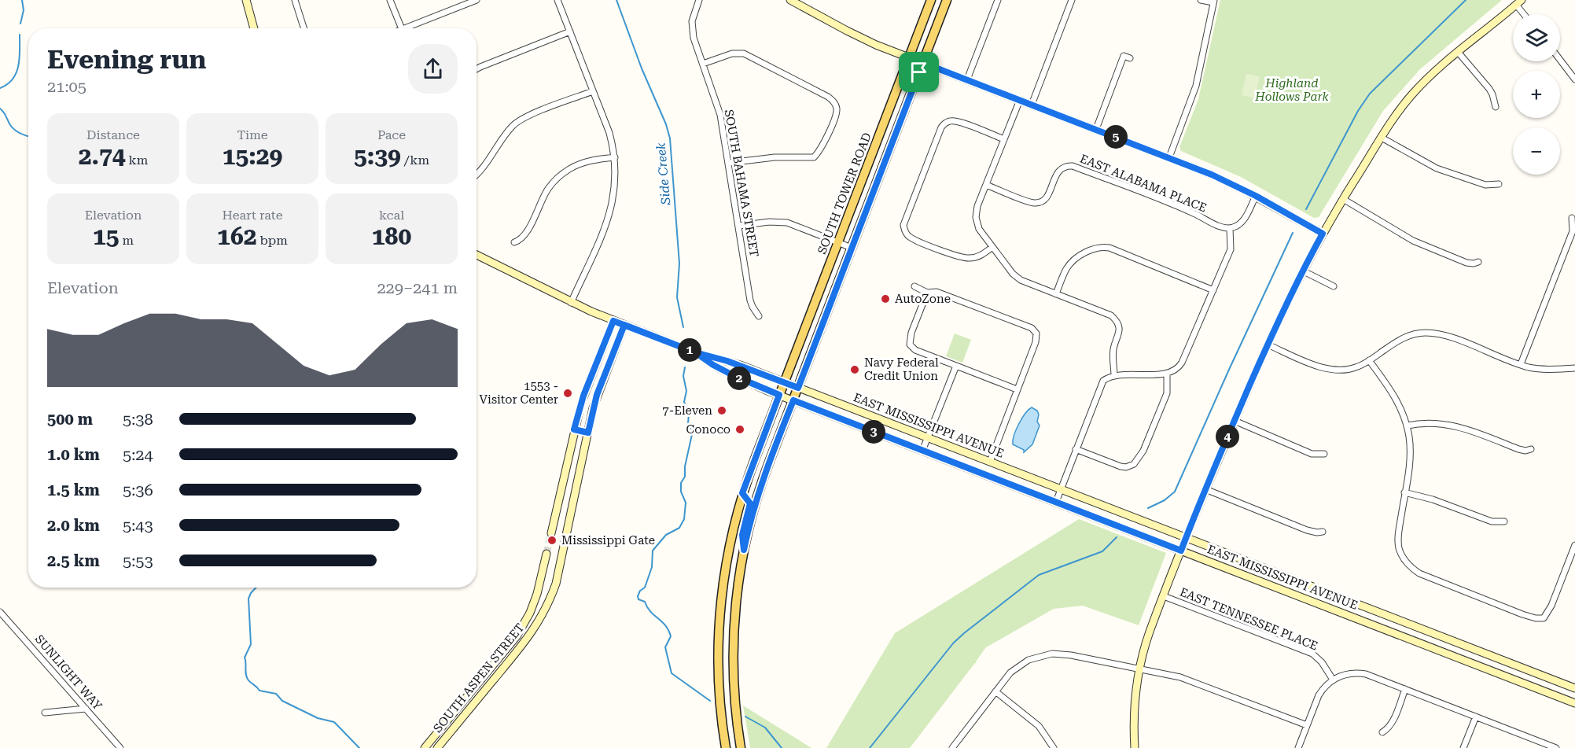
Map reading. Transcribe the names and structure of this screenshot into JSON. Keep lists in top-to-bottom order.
{
  "streets": {
    "main road": ["SOUTH TOWER ROAD"],
    "street": [
      "SOUTH BAHAMA STREET",
      "EAST ALABAMA PLACE",
      "EAST MISSISSIPPI AVENUE",
      "EAST TENNESSEE PLACE",
      "SUNLIGHT WAY",
      "SOUTH ASPEN STREET"
    ]
  },
  "crossings": [
    ["SOUTH TOWER ROAD", "EAST MISSISSIPPI AVENUE"],
    ["EAST MISSISSIPPI AVENUE", "SOUTH ASPEN STREET"]
  ],
  "water": ["Side Creek"],
  "parks": ["Highland Hollows Park"],
  "places": [
    "AutoZone",
    "Navy Federal Credit Union",
    "1553 - Visitor Center",
    "7-Eleven",
    "Conoco",
    "Mississippi Gate"
  ],
  "page": {
    "map_buttons": ["+", "−"],
    "heading": ["Evening run", "21:05"],
    "stats": [
      ["Distance", "2.74 km"],
      ["Time", "15:29"],
      ["Pace", "5:39 /km"],
      ["Elevation", "15 m"],
      ["Heart rate", "162 bpm"],
      ["kcal", "180"]
    ],
    "pins": [
      "5",
      "1",
      "2",
      "3",
      "4"
    ],
    "chart": ["Elevation", "229–241 m"],
    "list": [
      {
        "name": "500 m",
        "note": "5:38"
      },
      {
        "name": "1.0 km",
        "note": "5:24"
      },
      {
        "name": "1.5 km",
        "note": "5:36"
      },
      {
        "name": "2.0 km",
        "note": "5:43"
      },
      {
        "name": "2.5 km",
        "note": "5:53"
      }
    ]
  }
}
